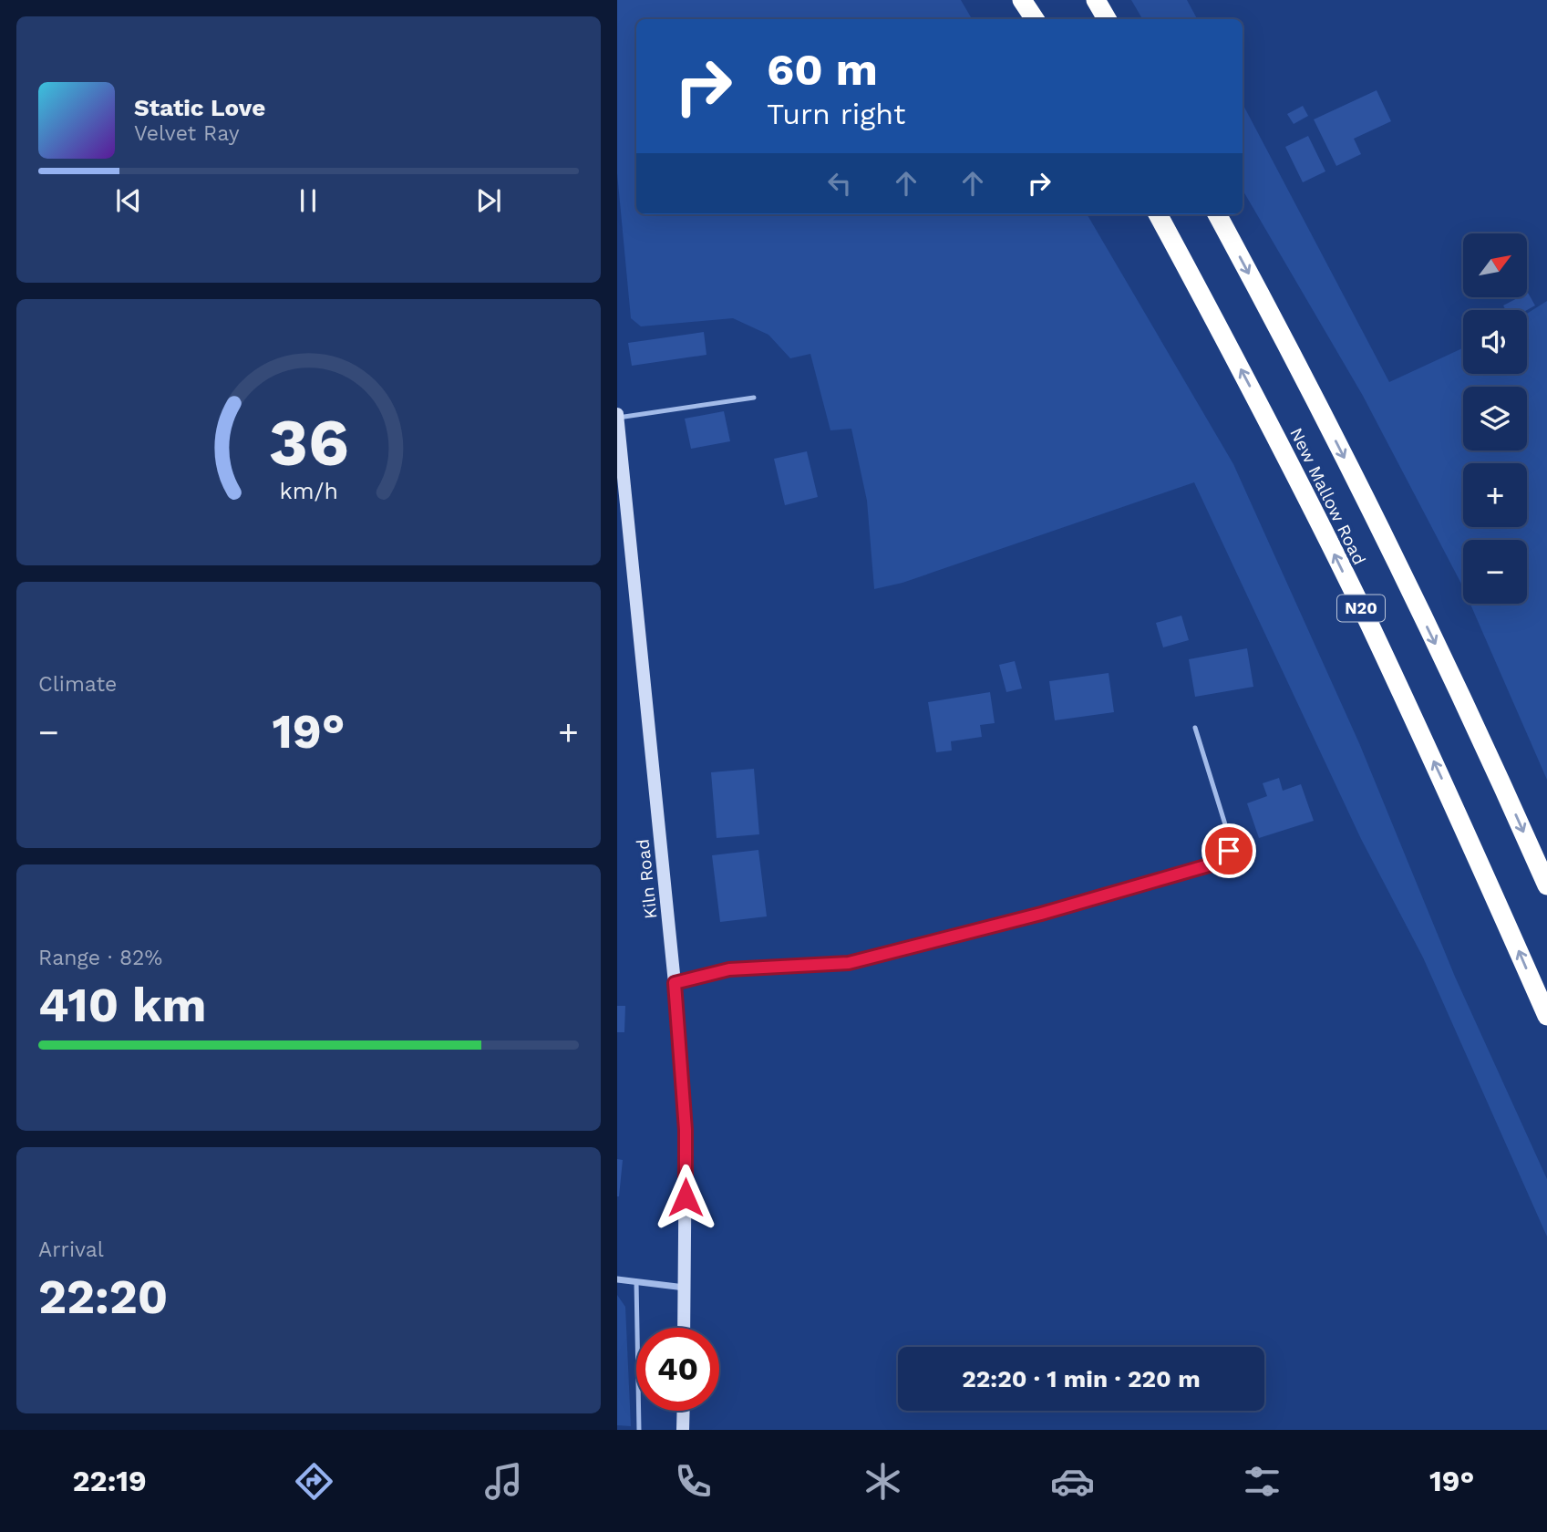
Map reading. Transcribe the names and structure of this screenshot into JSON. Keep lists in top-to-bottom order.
{
  "streets": {
    "highway": ["New Mallow Road", "N20"],
    "street": ["Kiln Road"]
  },
  "north": "top right",
  "page": {
    "turn": ["60 m", "Turn right"],
    "song": ["Static Love", "Velvet Ray"],
    "map_buttons": ["+", "−"],
    "tile": [
      "Climate",
      ["Range · 82%", "410 km"],
      ["Arrival", "22:20"]
    ],
    "heat": ["−", "19°", "+"],
    "limit": "40",
    "trip": "22:20 · 1 min · 220 m",
    "tabs": ["22:19", "19°"],
    "gauge": ["36", "km/h"]
  }
}
